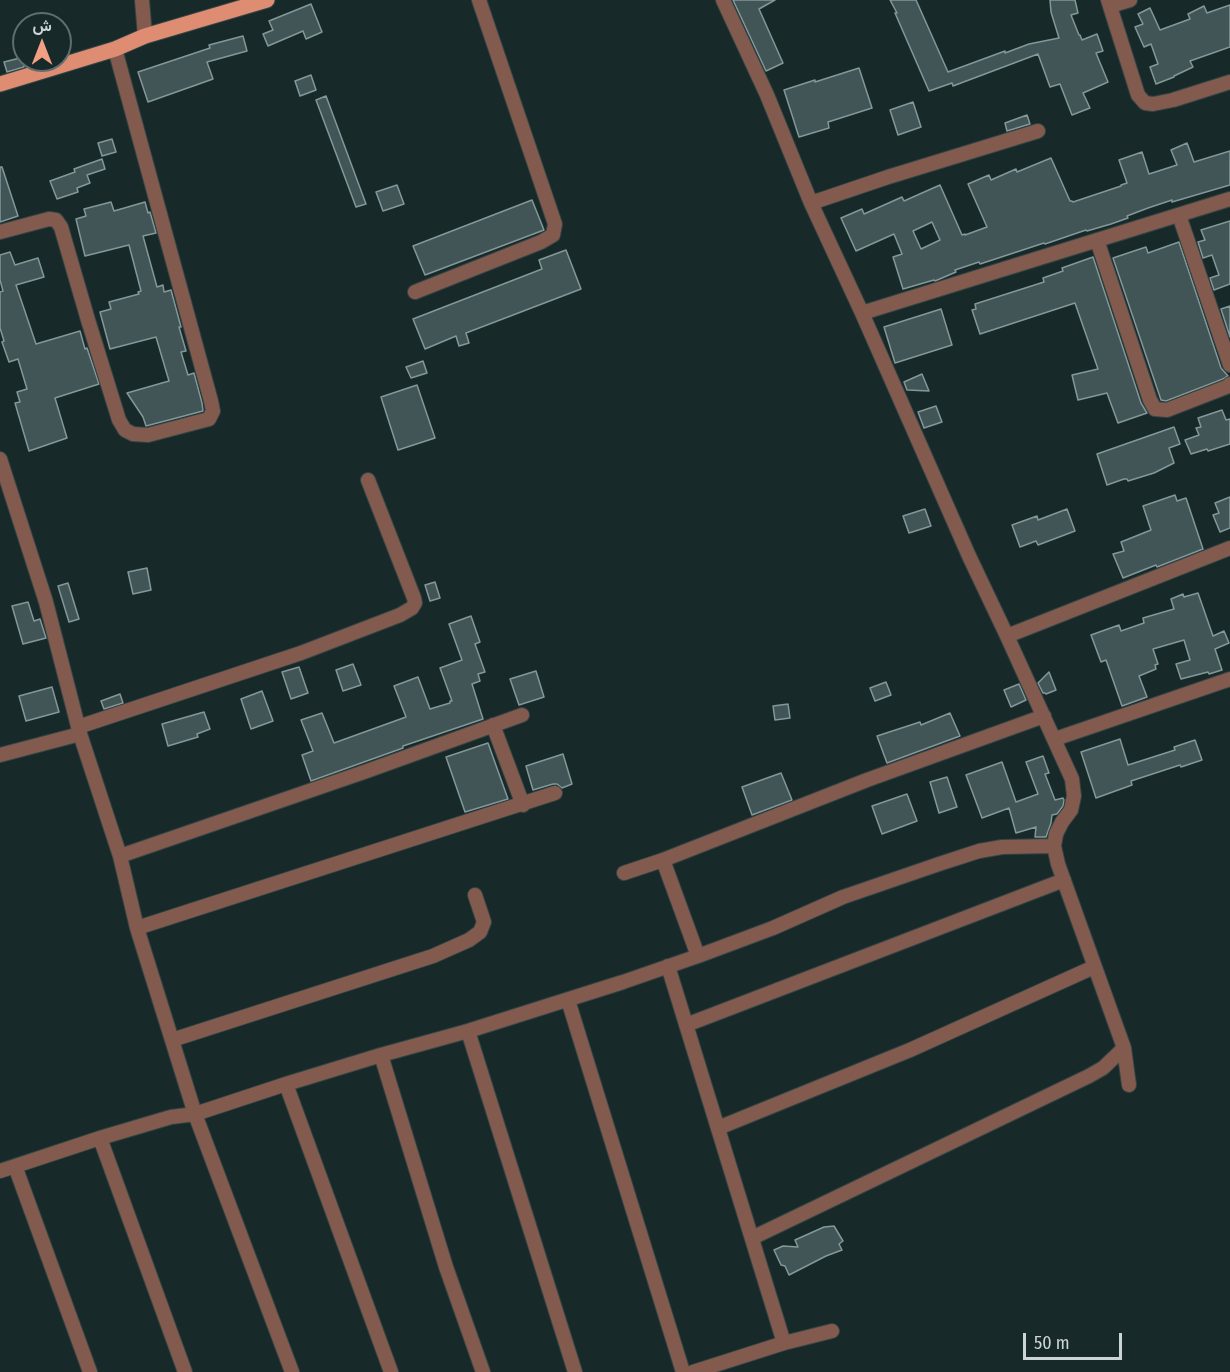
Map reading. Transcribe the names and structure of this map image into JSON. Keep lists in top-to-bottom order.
{
  "scale_bar": "50 m",
  "north": "top"
}
